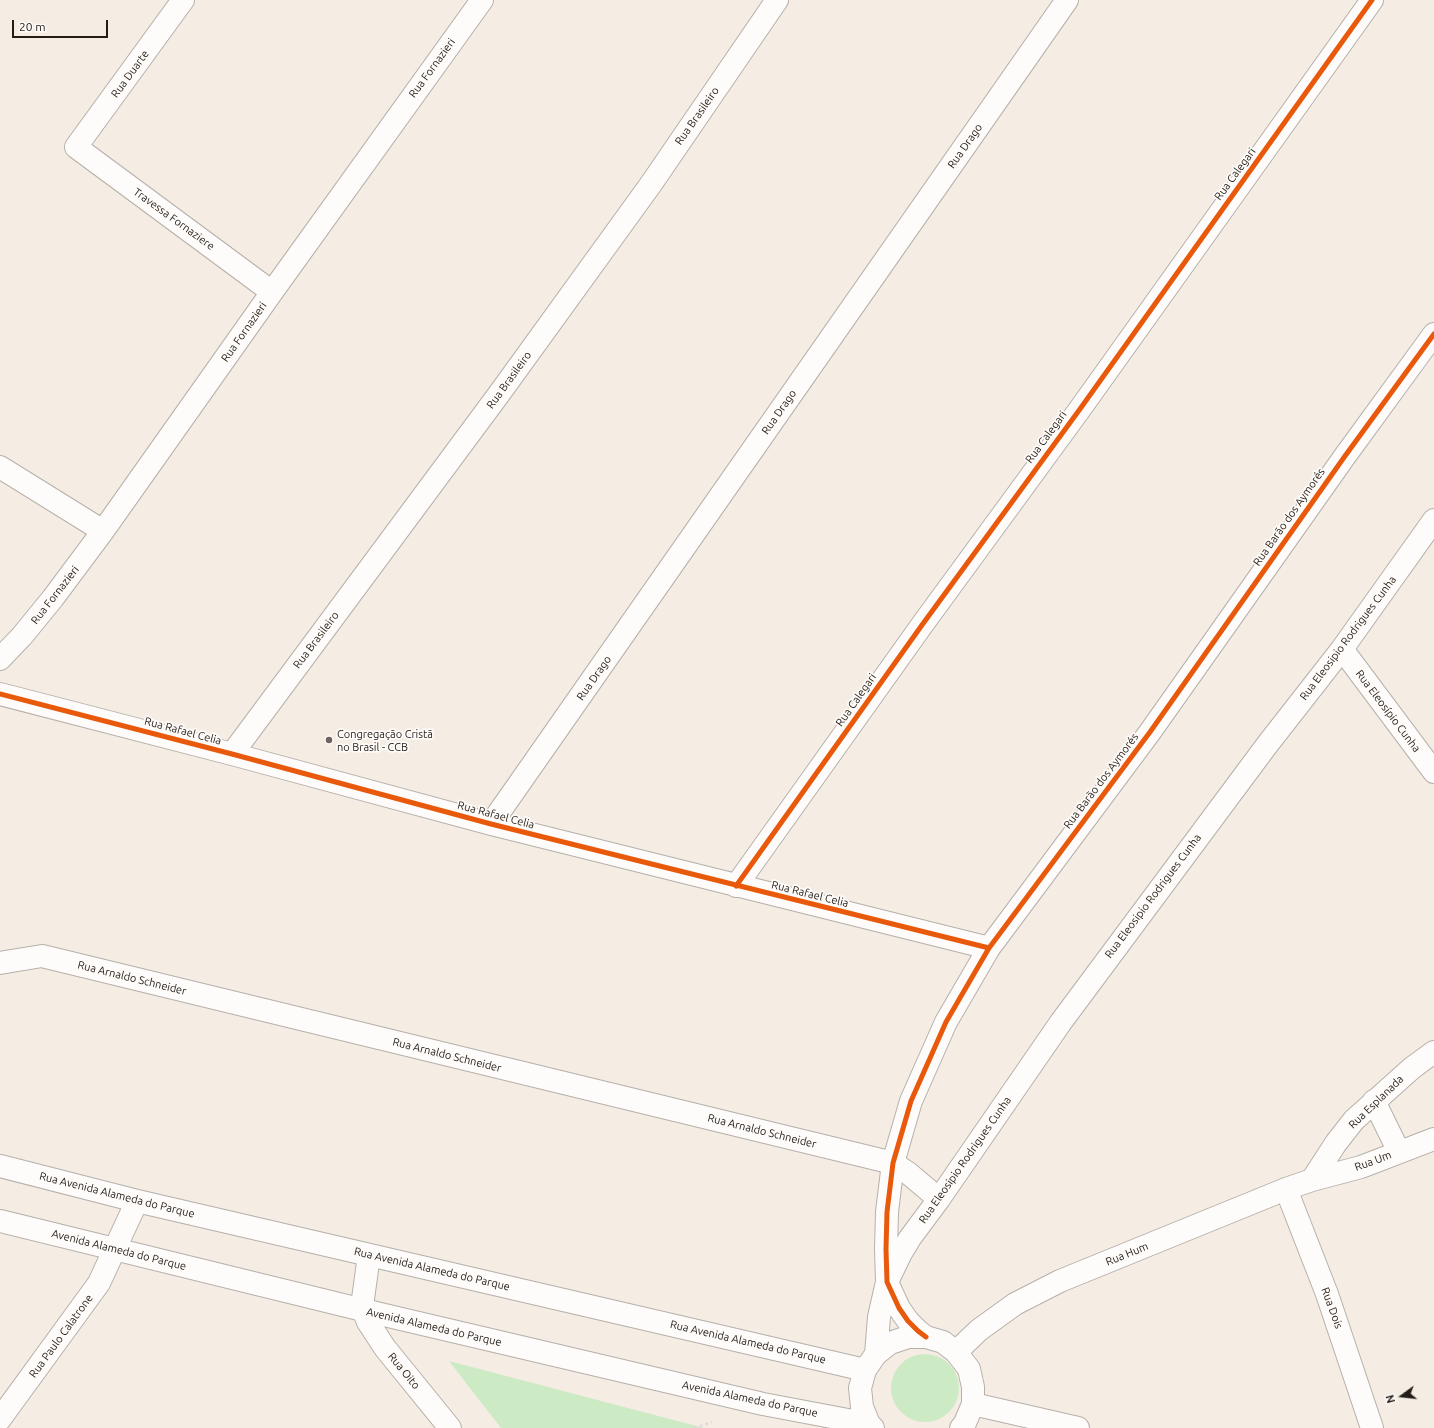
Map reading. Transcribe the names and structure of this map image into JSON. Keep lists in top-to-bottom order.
{
  "streets": {
    "street": [
      "Rua Fornazieri",
      "Rua Duarte",
      "Rua Brasileiro",
      "Rua Drago",
      "Rua Calegari",
      "Travessa Fornaziere",
      "Rua Barão dos Aymorés",
      "Rua Eleosipio Rodrigues Cunha",
      "Rua Eleosípio Cunha",
      "Rua Rafael Celia",
      "Rua Arnaldo Schneider",
      "Rua Esplanada",
      "Rua Um",
      "Rua Avenida Alameda do Parque",
      "Avenida Alameda do Parque",
      "Rua Hum",
      "Rua Dois",
      "Rua Paulo Calatrone",
      "Rua Oito"
    ]
  },
  "crossings": [
    ["Rua Fornazieri", "Travessa Fornaziere"],
    ["Rua Duarte", "Travessa Fornaziere"],
    ["Rua Brasileiro", "Rua Rafael Celia"],
    ["Rua Drago", "Rua Rafael Celia"],
    ["Rua Calegari", "Rua Rafael Celia"],
    ["Rua Barão dos Aymorés", "Rua Eleosipio Rodrigues Cunha"],
    ["Rua Barão dos Aymorés", "Rua Rafael Celia"],
    ["Rua Barão dos Aymorés", "Rua Arnaldo Schneider"],
    ["Rua Barão dos Aymorés", "Avenida Alameda do Parque"],
    ["Rua Eleosipio Rodrigues Cunha", "Rua Eleosípio Cunha"],
    ["Rua Eleosipio Rodrigues Cunha", "Avenida Alameda do Parque"],
    ["Rua Esplanada", "Rua Um"],
    ["Rua Esplanada", "Rua Hum"],
    ["Rua Um", "Rua Hum"],
    ["Rua Avenida Alameda do Parque", "Avenida Alameda do Parque"],
    ["Rua Avenida Alameda do Parque", "Rua Paulo Calatrone"],
    ["Avenida Alameda do Parque", "Rua Paulo Calatrone"],
    ["Avenida Alameda do Parque", "Rua Oito"],
    ["Rua Hum", "Rua Dois"]
  ],
  "places": ["Congregação Cristã no Brasil - CCB"],
  "scale_bar": "20 m",
  "north": "left"
}
